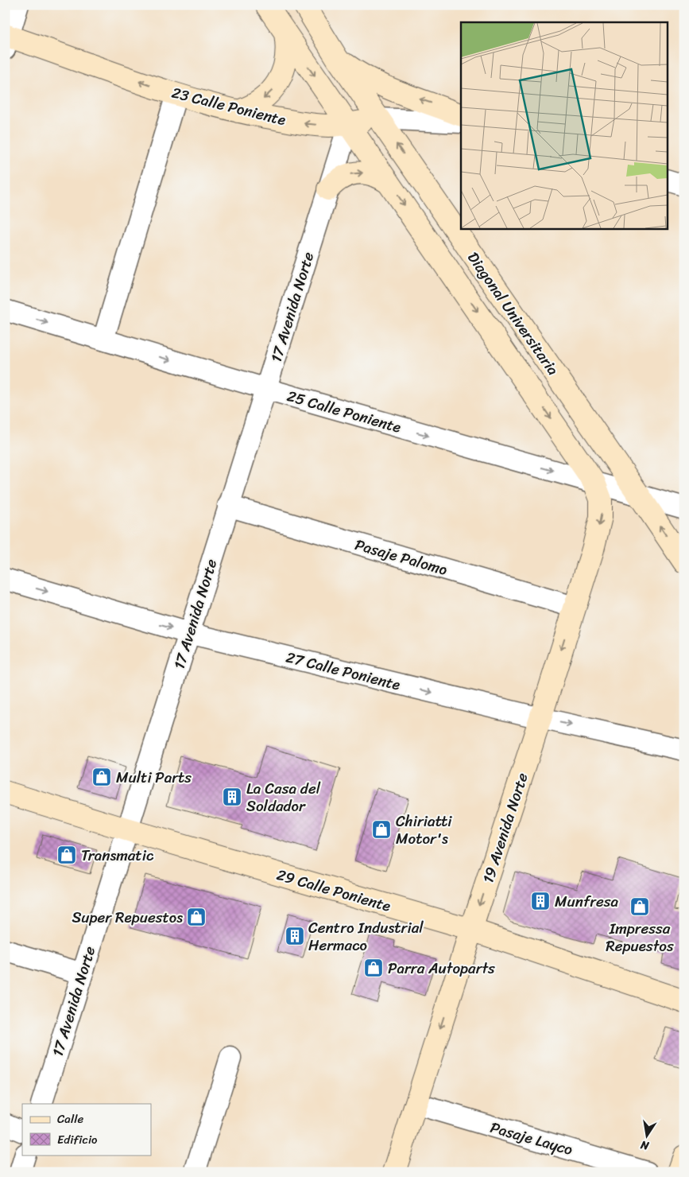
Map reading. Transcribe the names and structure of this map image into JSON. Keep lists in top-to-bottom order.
{
  "streets": {
    "main road": [
      "23 Calle Poniente",
      "Diagonal Universitaria",
      "19 Avenida Norte",
      "29 Calle Poniente"
    ],
    "street": [
      "17 Avenida Norte",
      "25 Calle Poniente",
      "Pasaje Palomo",
      "27 Calle Poniente",
      "Pasaje Layco"
    ]
  },
  "crossings": [
    ["23 Calle Poniente", "17 Avenida Norte"],
    ["23 Calle Poniente", "Diagonal Universitaria"],
    ["17 Avenida Norte", "Diagonal Universitaria"],
    ["17 Avenida Norte", "25 Calle Poniente"],
    ["17 Avenida Norte", "Pasaje Palomo"],
    ["17 Avenida Norte", "27 Calle Poniente"],
    ["17 Avenida Norte", "29 Calle Poniente"],
    ["Diagonal Universitaria", "25 Calle Poniente"],
    ["Diagonal Universitaria", "19 Avenida Norte"],
    ["25 Calle Poniente", "19 Avenida Norte"],
    ["Pasaje Palomo", "19 Avenida Norte"],
    ["27 Calle Poniente", "19 Avenida Norte"],
    ["19 Avenida Norte", "29 Calle Poniente"],
    ["19 Avenida Norte", "Pasaje Layco"]
  ],
  "one_way": [
    "23 Calle Poniente",
    "25 Calle Poniente",
    "27 Calle Poniente",
    "19 Avenida Norte"
  ],
  "places": {
    "shop": [
      "Multi Parts",
      "Chiriatti Motor's",
      "Transmatic",
      "Impressa Repuestos",
      "Super Repuestos",
      "Parra Autoparts"
    ],
    "building": ["La Casa del Soldador", "Munfresa", "Centro Industrial Hermaco"]
  },
  "legend": ["Calle", "Edificio"],
  "north": "bottom"
}
